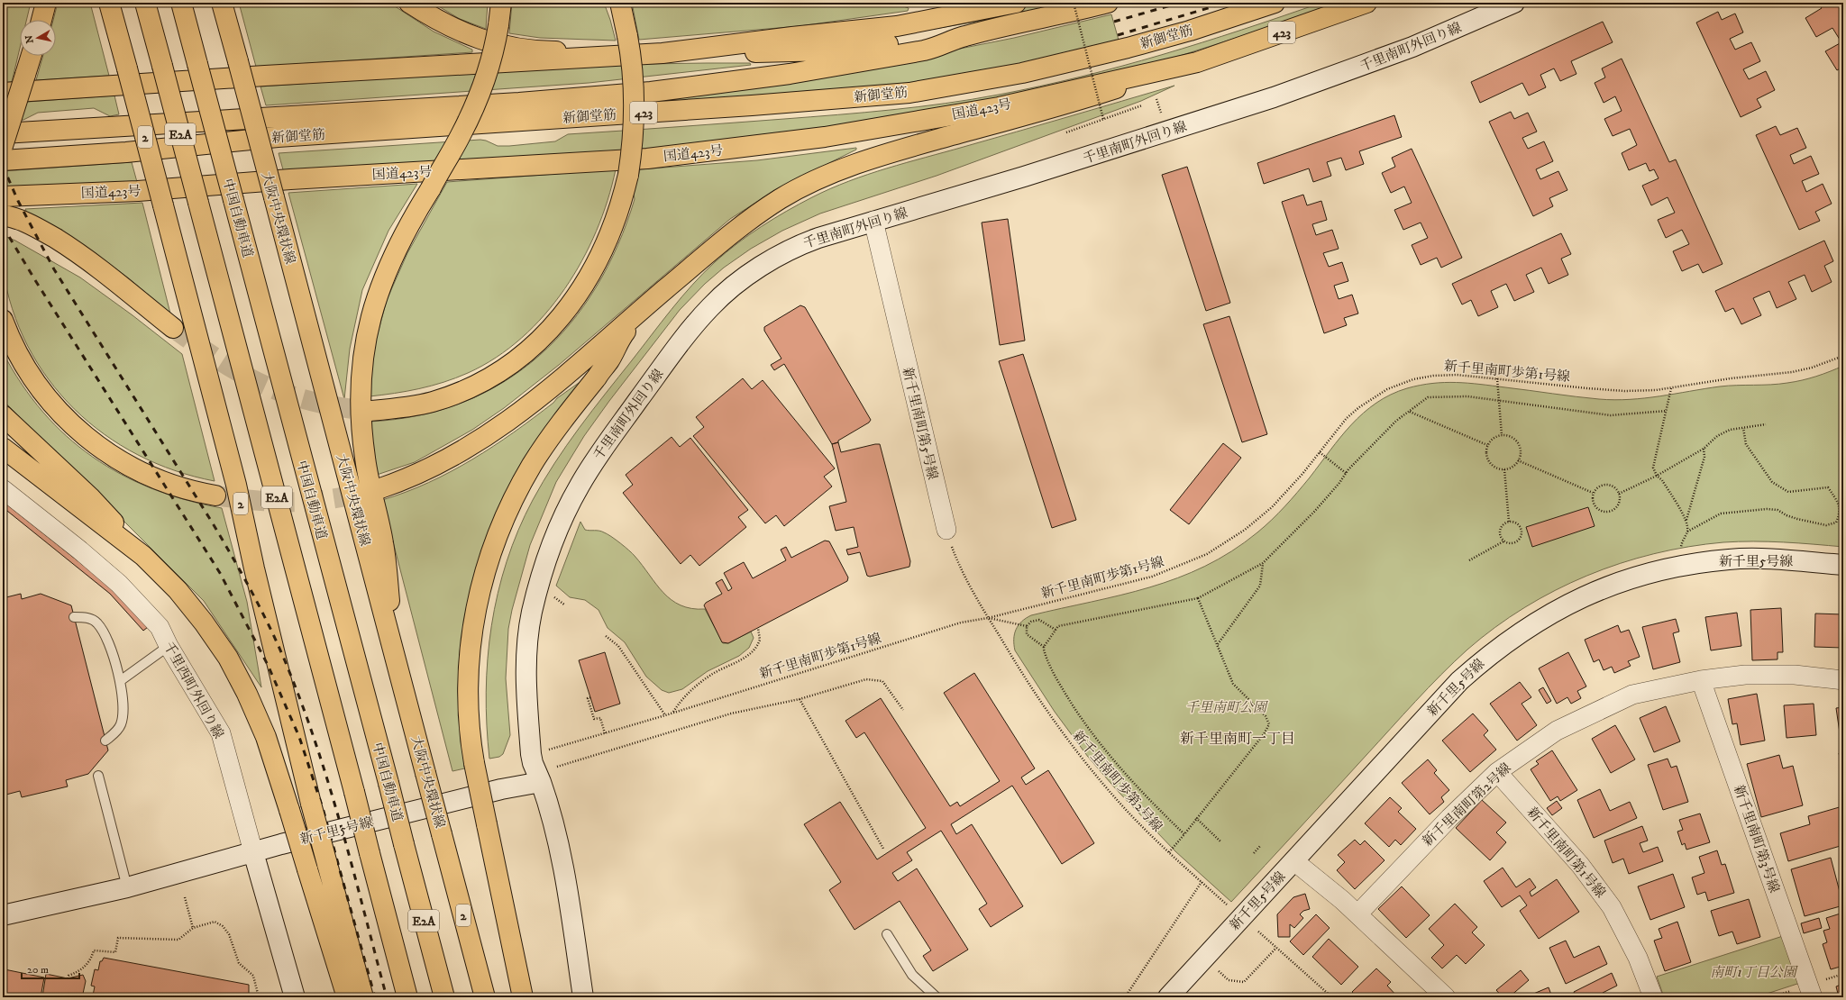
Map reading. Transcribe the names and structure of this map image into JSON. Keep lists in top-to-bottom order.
{
  "streets": {
    "main road": [
      "423",
      "新御堂筋",
      "国道423号",
      "E2A",
      "2",
      "中国自動車道",
      "大阪中央環状線"
    ],
    "street": [
      "千里南町外回り線",
      "新千里南町第5号線",
      "新千里5号線",
      "千里西町外回り線",
      "新千里南町第2号線",
      "新千里南町第3号線",
      "新千里南町第1号線"
    ],
    "path": ["新千里南町歩第1号線", "新千里南町歩第2号線"]
  },
  "crossings": [
    ["千里南町外回り線", "新千里南町第5号線"],
    ["千里南町外回り線", "新千里5号線"],
    ["新千里南町歩第1号線", "新千里南町歩第2号線"],
    ["新千里5号線", "千里西町外回り線"],
    ["新千里南町第2号線", "新千里南町第3号線"],
    ["新千里南町第2号線", "新千里南町第1号線"]
  ],
  "districts": ["新千里南町一丁目"],
  "parks": ["千里南町公園", "南町1丁目公園"],
  "scale_bar": "20 m",
  "north": "left"
}
